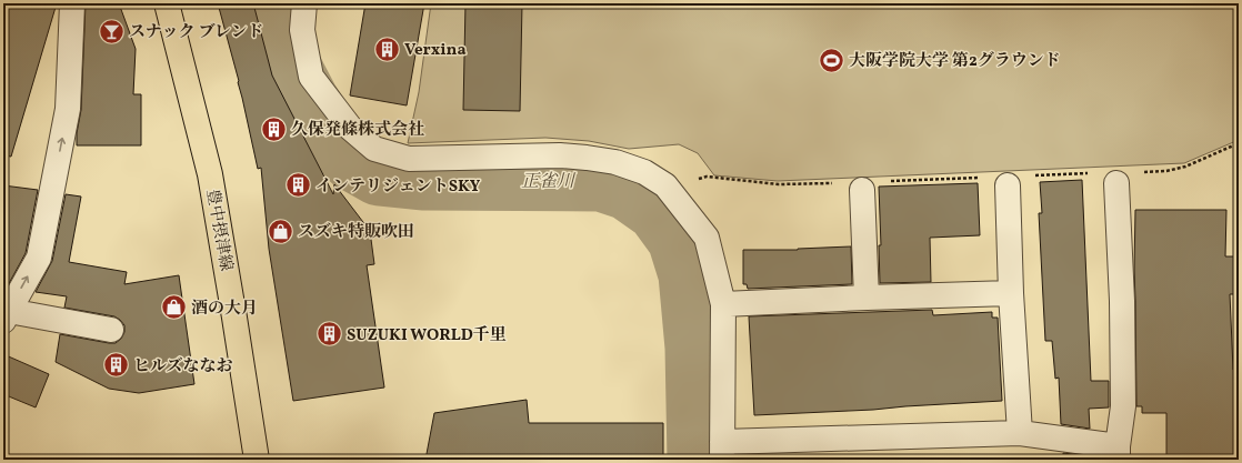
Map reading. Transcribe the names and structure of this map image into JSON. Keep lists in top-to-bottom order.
{
  "streets": {
    "main road": ["豊中摂津線"]
  },
  "water": ["正雀川"],
  "places": {
    "bar": ["スナック ブレンド"],
    "building": [
      "Verxina",
      "久保発條株式会社",
      "インテリジェントSKY",
      "SUZUKI WORLD千里",
      "ヒルズななお"
    ],
    "sports": ["大阪学院大学 第2グラウンド"],
    "shop": ["スズキ特販吹田", "酒の大月"]
  }
}
